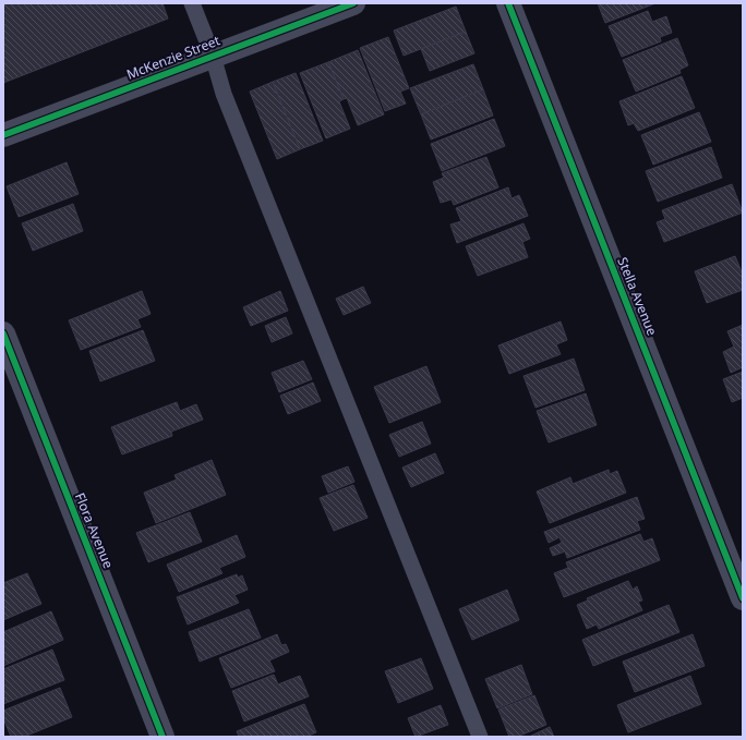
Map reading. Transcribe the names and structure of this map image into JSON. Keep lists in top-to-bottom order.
{
  "streets": {
    "street": ["McKenzie Street", "Stella Avenue", "Flora Avenue"]
  }
}
